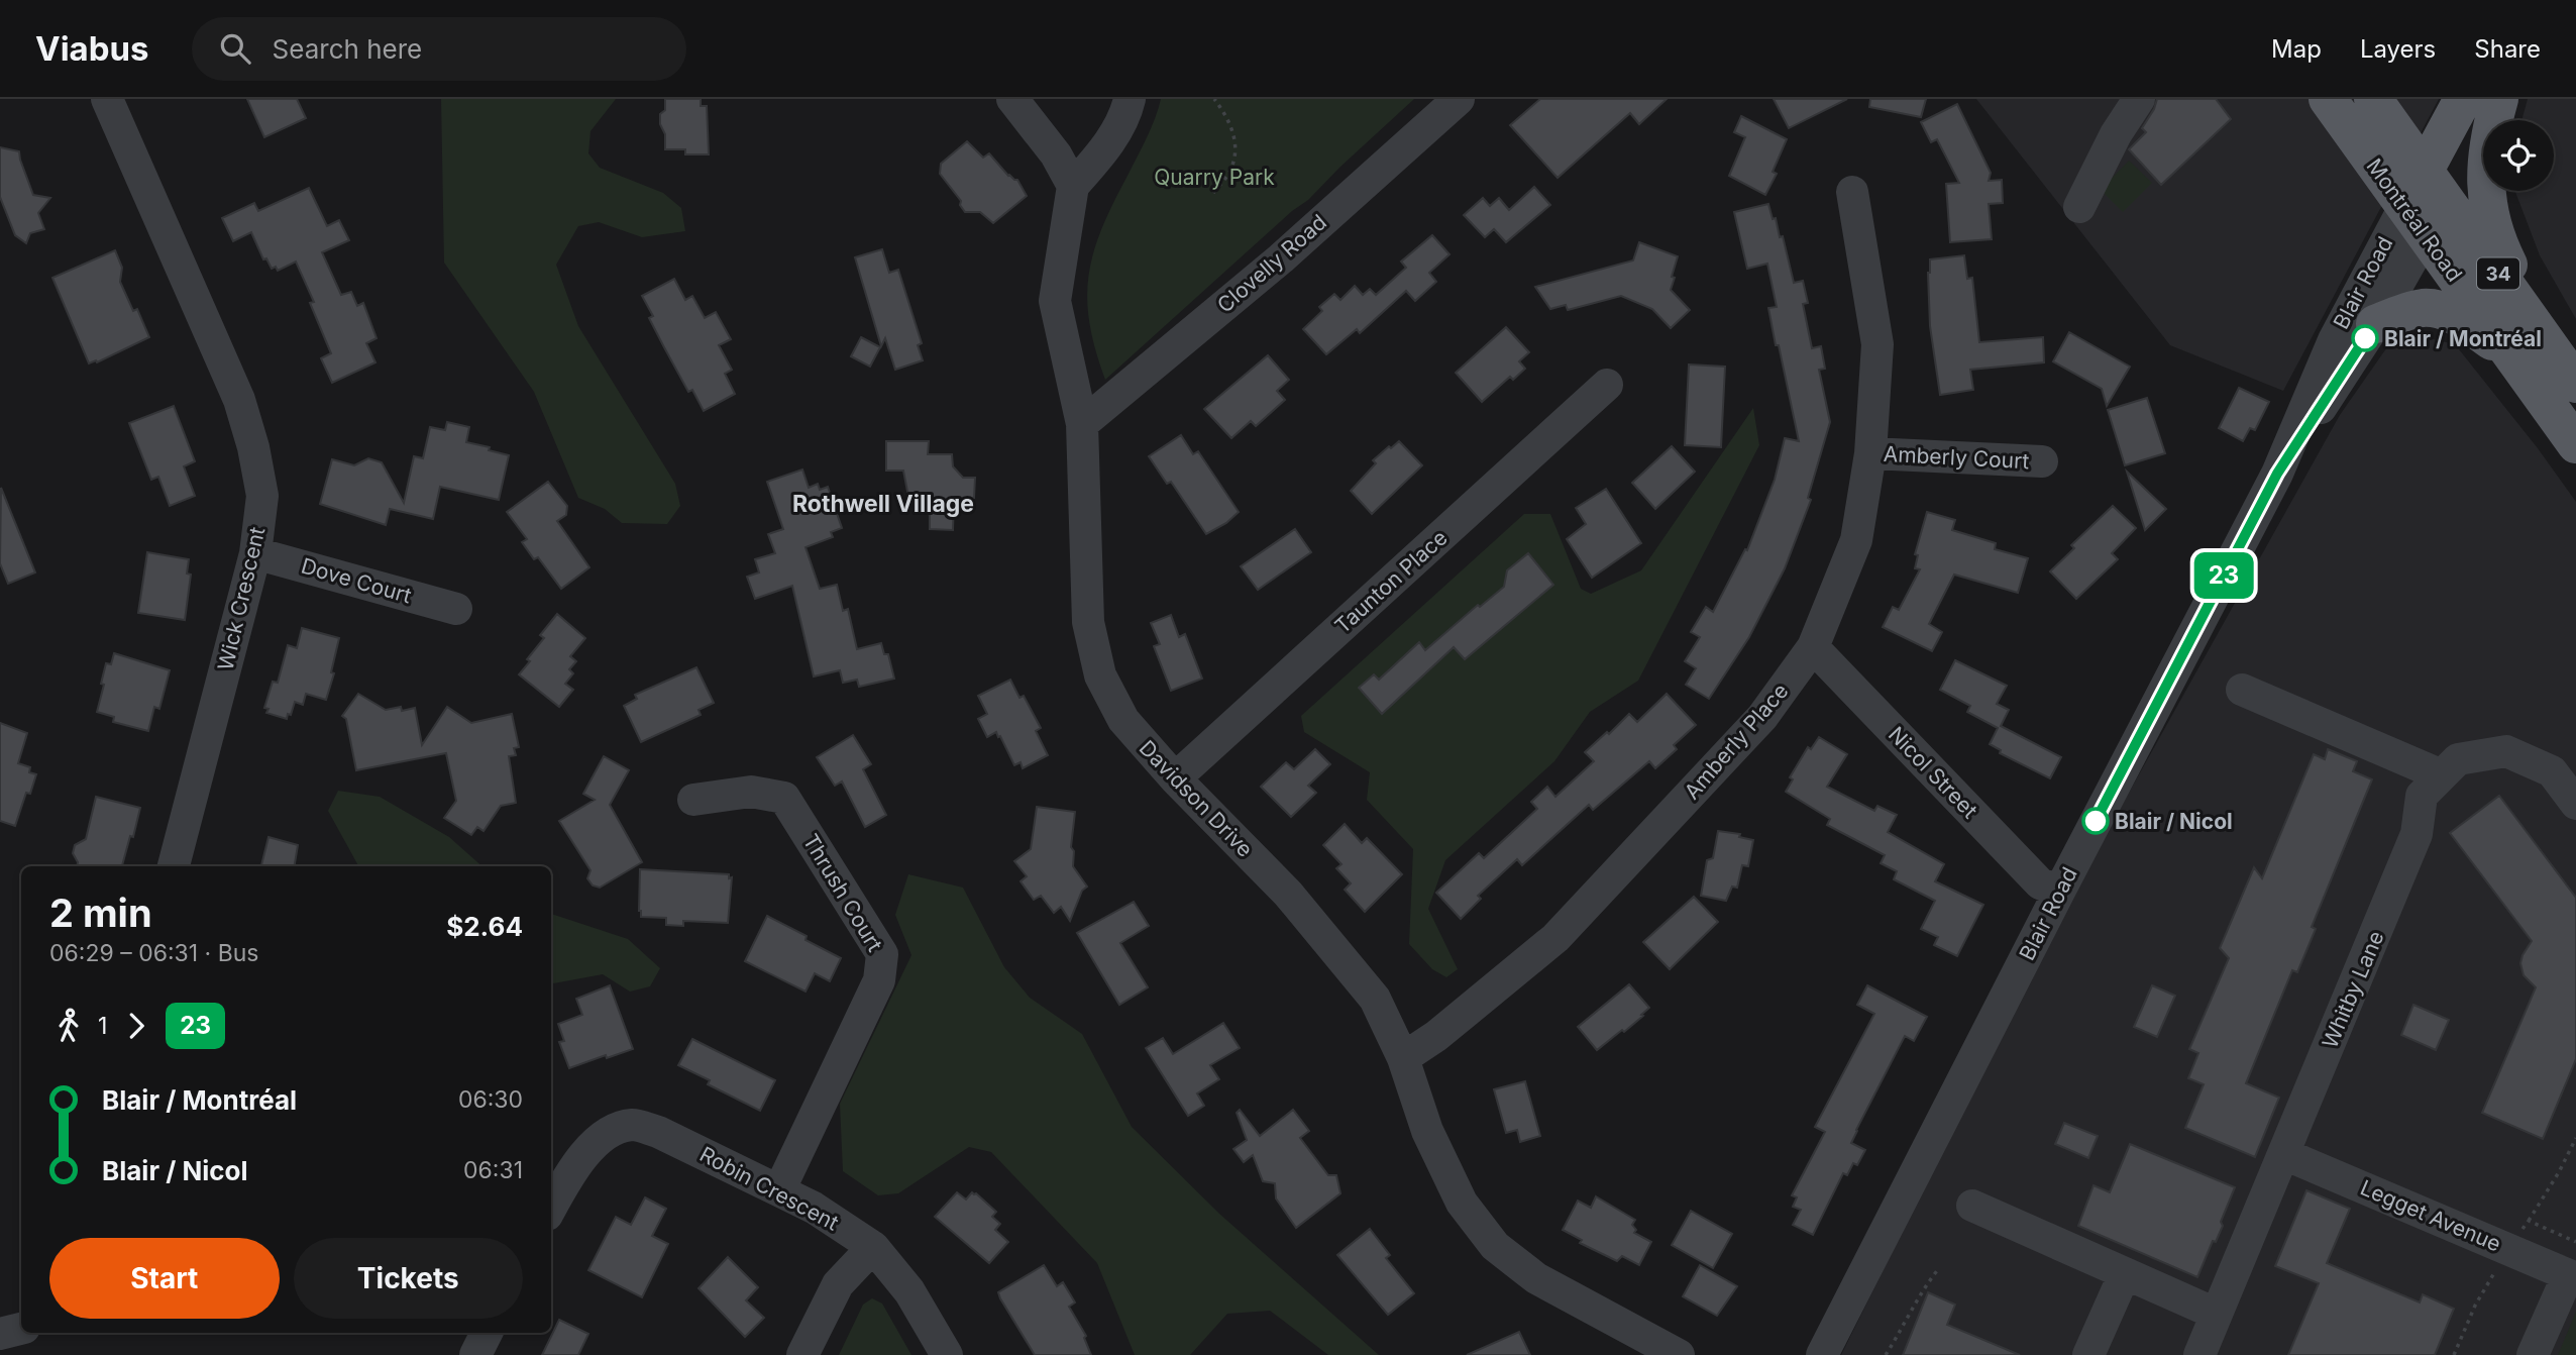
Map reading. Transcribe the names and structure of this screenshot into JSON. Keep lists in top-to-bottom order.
{
  "streets": {
    "main road": ["Montréal Road", "34", "Blair Road"],
    "street": [
      "Clovelly Road",
      "Amberly Court",
      "Dove Court",
      "Taunton Place",
      "Wick Crescent",
      "Amberly Place",
      "Nicol Street",
      "Davidson Drive",
      "Thrush Court",
      "Whitby Lane",
      "Robin Crescent",
      "Legget Avenue"
    ]
  },
  "crossings": [
    ["Montréal Road", "Blair Road"],
    ["Clovelly Road", "Davidson Drive"],
    ["Blair Road", "Nicol Street"],
    ["Amberly Court", "Amberly Place"],
    ["Dove Court", "Wick Crescent"],
    ["Taunton Place", "Davidson Drive"],
    ["Amberly Place", "Nicol Street"],
    ["Amberly Place", "Davidson Drive"],
    ["Thrush Court", "Robin Crescent"],
    ["Whitby Lane", "Legget Avenue"]
  ],
  "districts": ["Rothwell Village"],
  "parks": ["Quarry Park"],
  "places": ["Blair / Montréal", "Blair / Nicol"],
  "lines": ["bus line 23"],
  "page": {
    "header": "Viabus",
    "search": "Search here",
    "nav": ["Map", "Layers", "Share"],
    "on_map": "23",
    "heading": ["2 min", "06:29 – 06:31 · Bus", "$2.64"],
    "legs": ["1", "23"],
    "list": [
      {
        "name": "Blair / Montréal",
        "value": "06:30"
      },
      {
        "name": "Blair / Nicol",
        "value": "06:31"
      }
    ],
    "buttons": ["Start", "Tickets"]
  }
}
